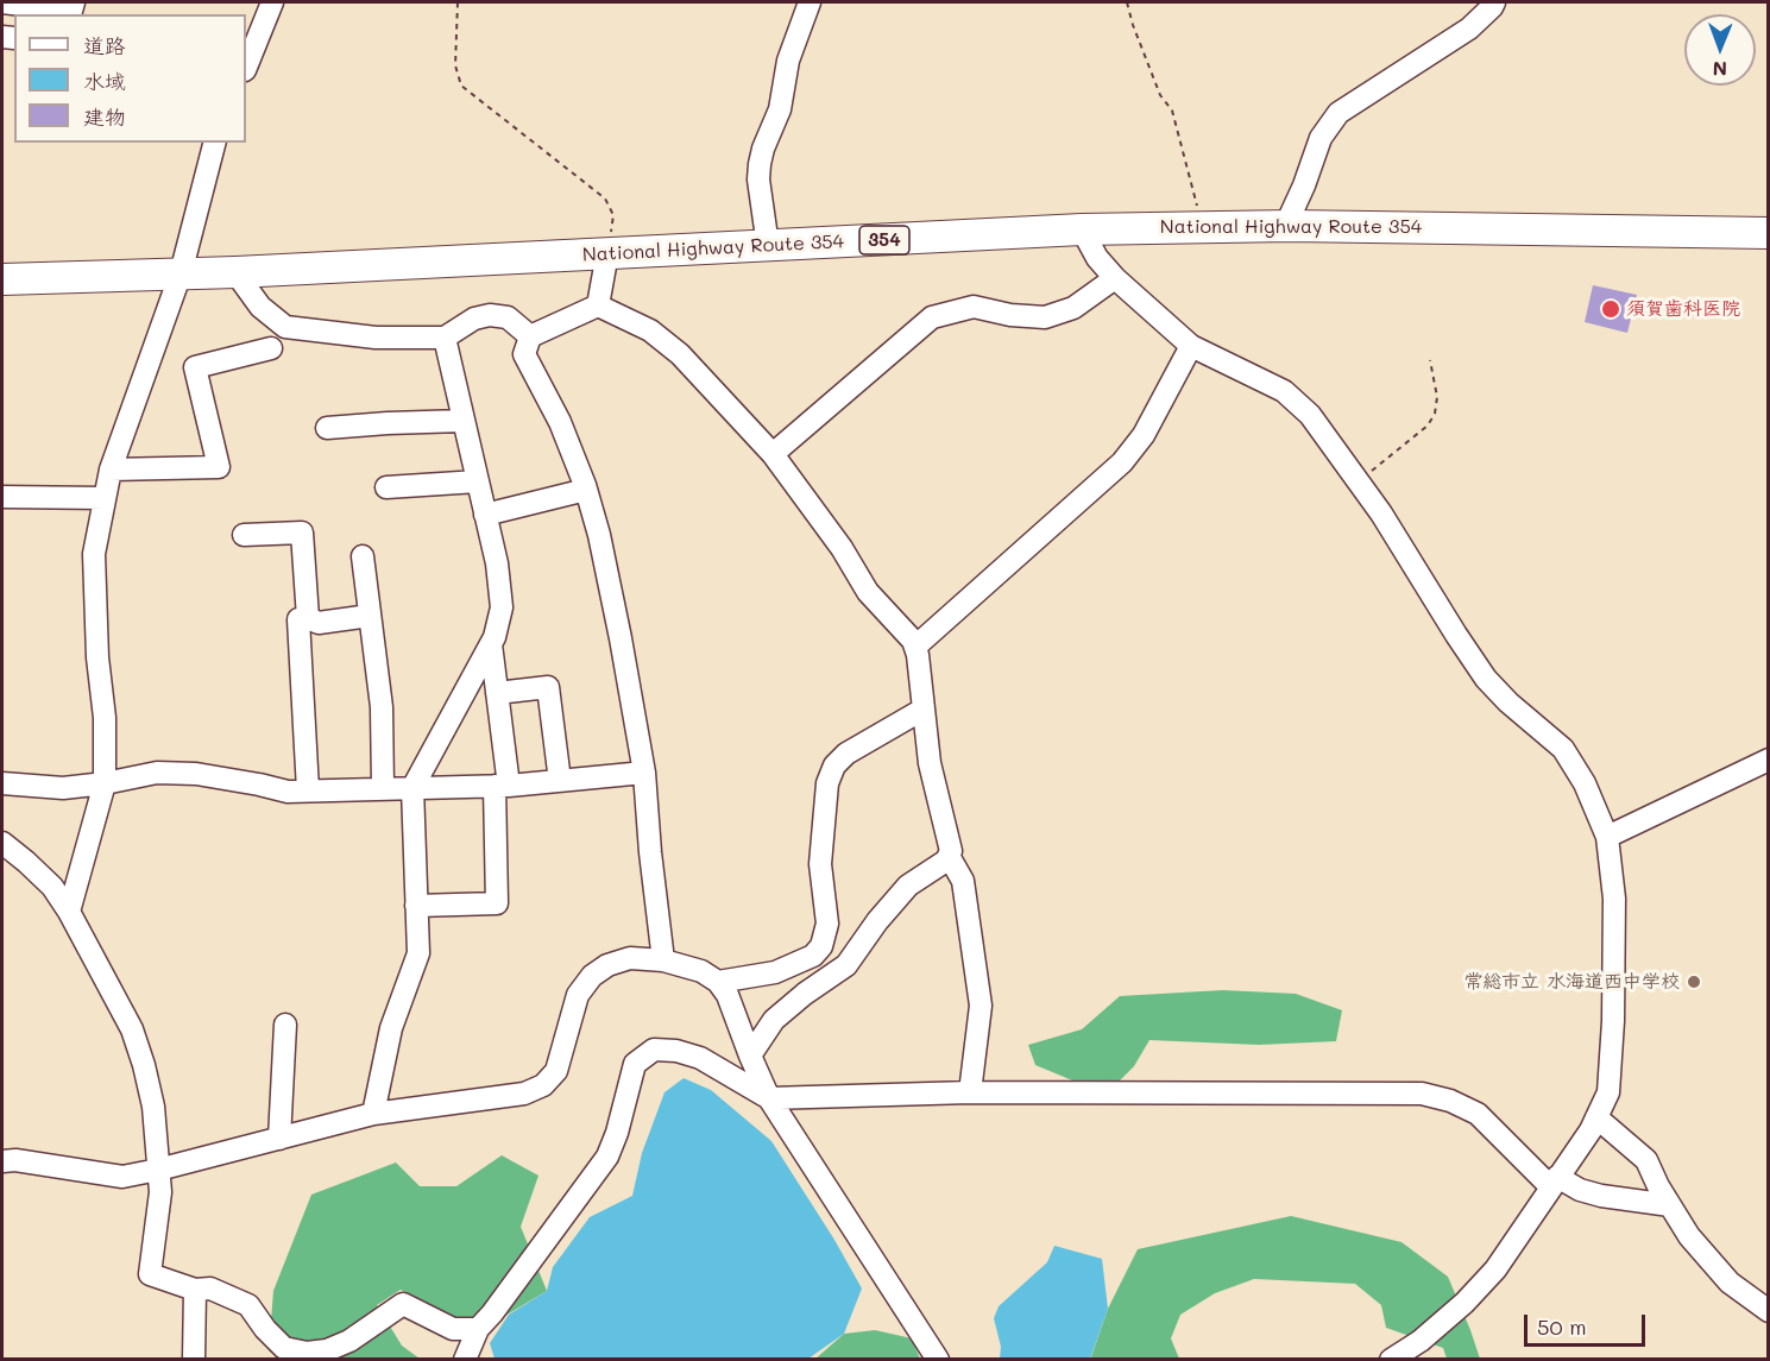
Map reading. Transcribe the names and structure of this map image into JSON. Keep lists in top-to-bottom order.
{
  "streets": {
    "highway": ["National Highway Route 354", "354"]
  },
  "places": ["須賀歯科医院", "常総市立 水海道西中学校"],
  "legend": ["道路", "水域", "建物"],
  "scale_bar": "50 m",
  "north": "bottom"
}
